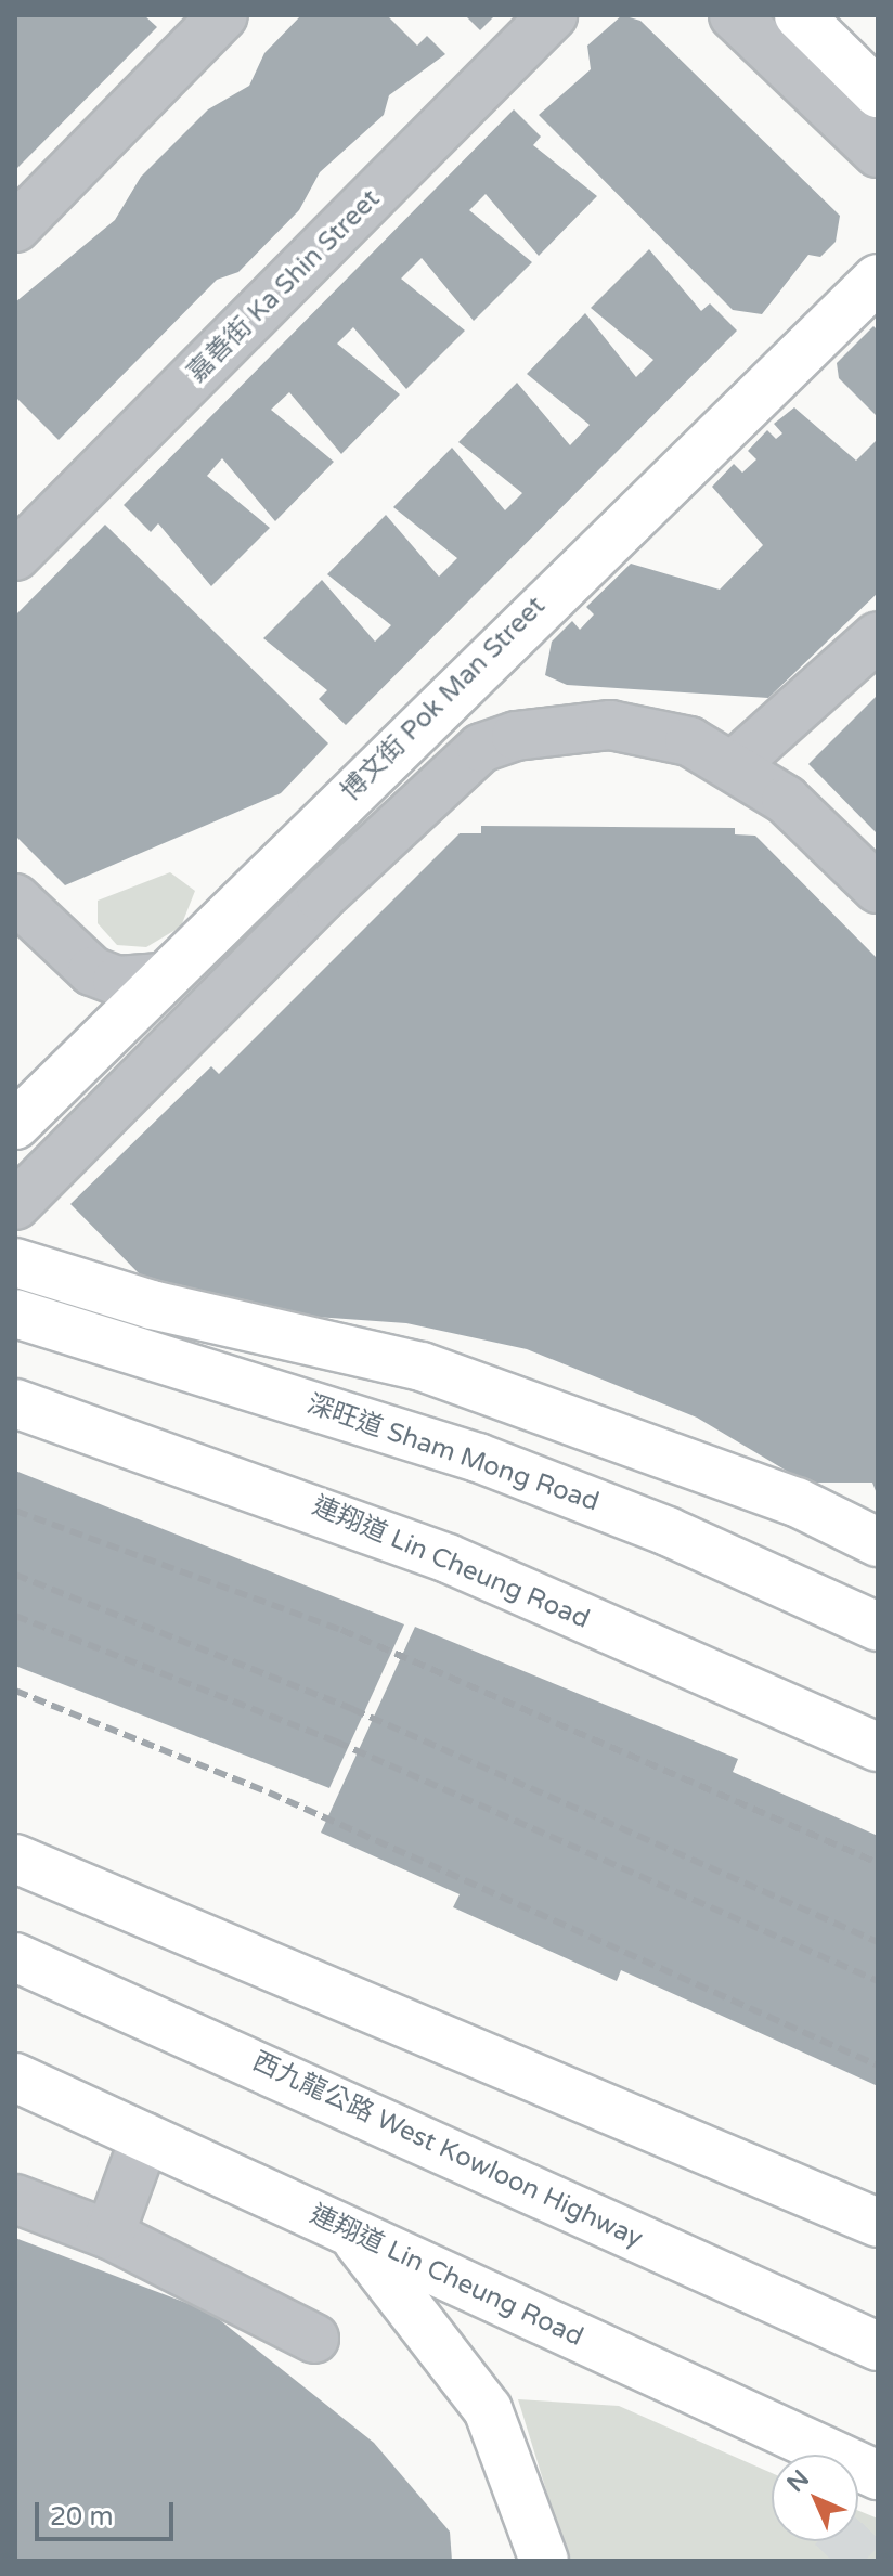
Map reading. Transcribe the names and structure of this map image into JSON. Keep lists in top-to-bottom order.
{
  "streets": {
    "main road": [
      "博文街 Pok Man Street",
      "深旺道 Sham Mong Road",
      "連翔道 Lin Cheung Road",
      "西九龍公路 West Kowloon Highway"
    ],
    "street": ["嘉善街 Ka Shin Street"]
  },
  "scale_bar": "20 m",
  "north": "top left"
}
